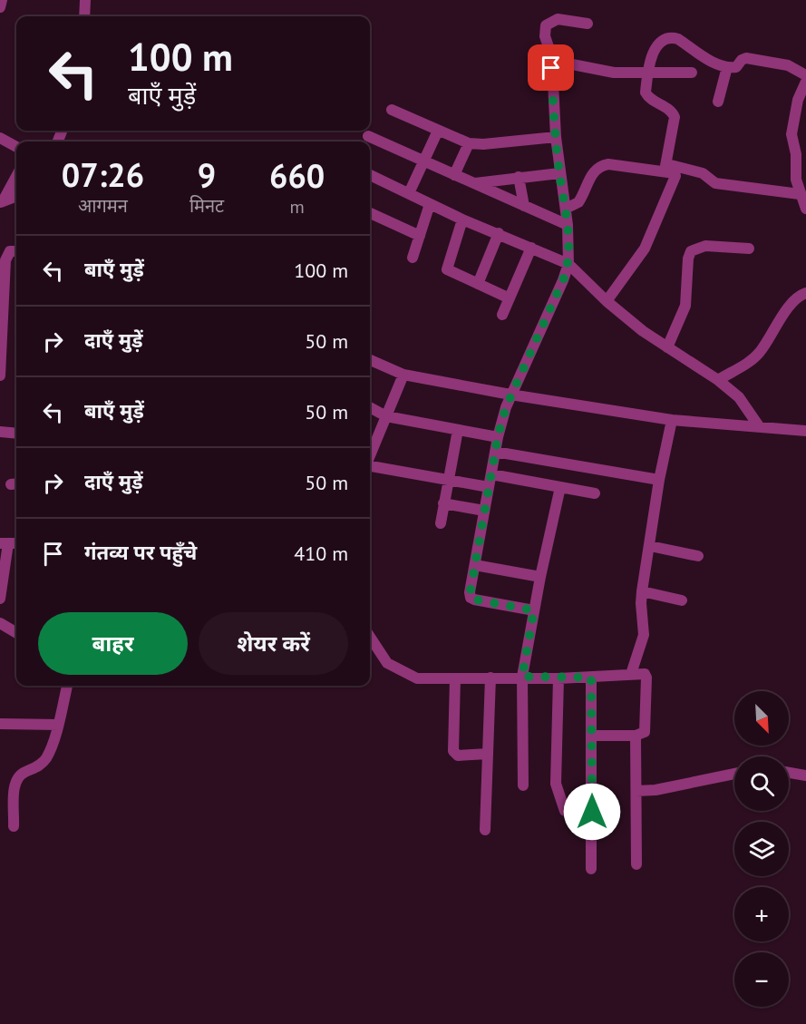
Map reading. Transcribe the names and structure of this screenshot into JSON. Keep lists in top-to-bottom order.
{
  "north": "bottom right",
  "page": {
    "turn": ["100 m", "बाएँ मुड़ें"],
    "eta": [
      "07:26",
      "आगमन",
      "9",
      "मिनट",
      "660",
      "m"
    ],
    "list": [
      {
        "name": "बाएँ मुड़ें",
        "value": "100 m"
      },
      {
        "name": "दाएँ मुड़ें",
        "value": "50 m"
      },
      {
        "name": "बाएँ मुड़ें",
        "value": "50 m"
      },
      {
        "name": "दाएँ मुड़ें",
        "value": "50 m"
      },
      {
        "name": "गंतव्य पर पहुँचे",
        "value": "410 m"
      }
    ],
    "buttons": ["बाहर", "शेयर करें"],
    "map_buttons": ["+", "−"]
  }
}
